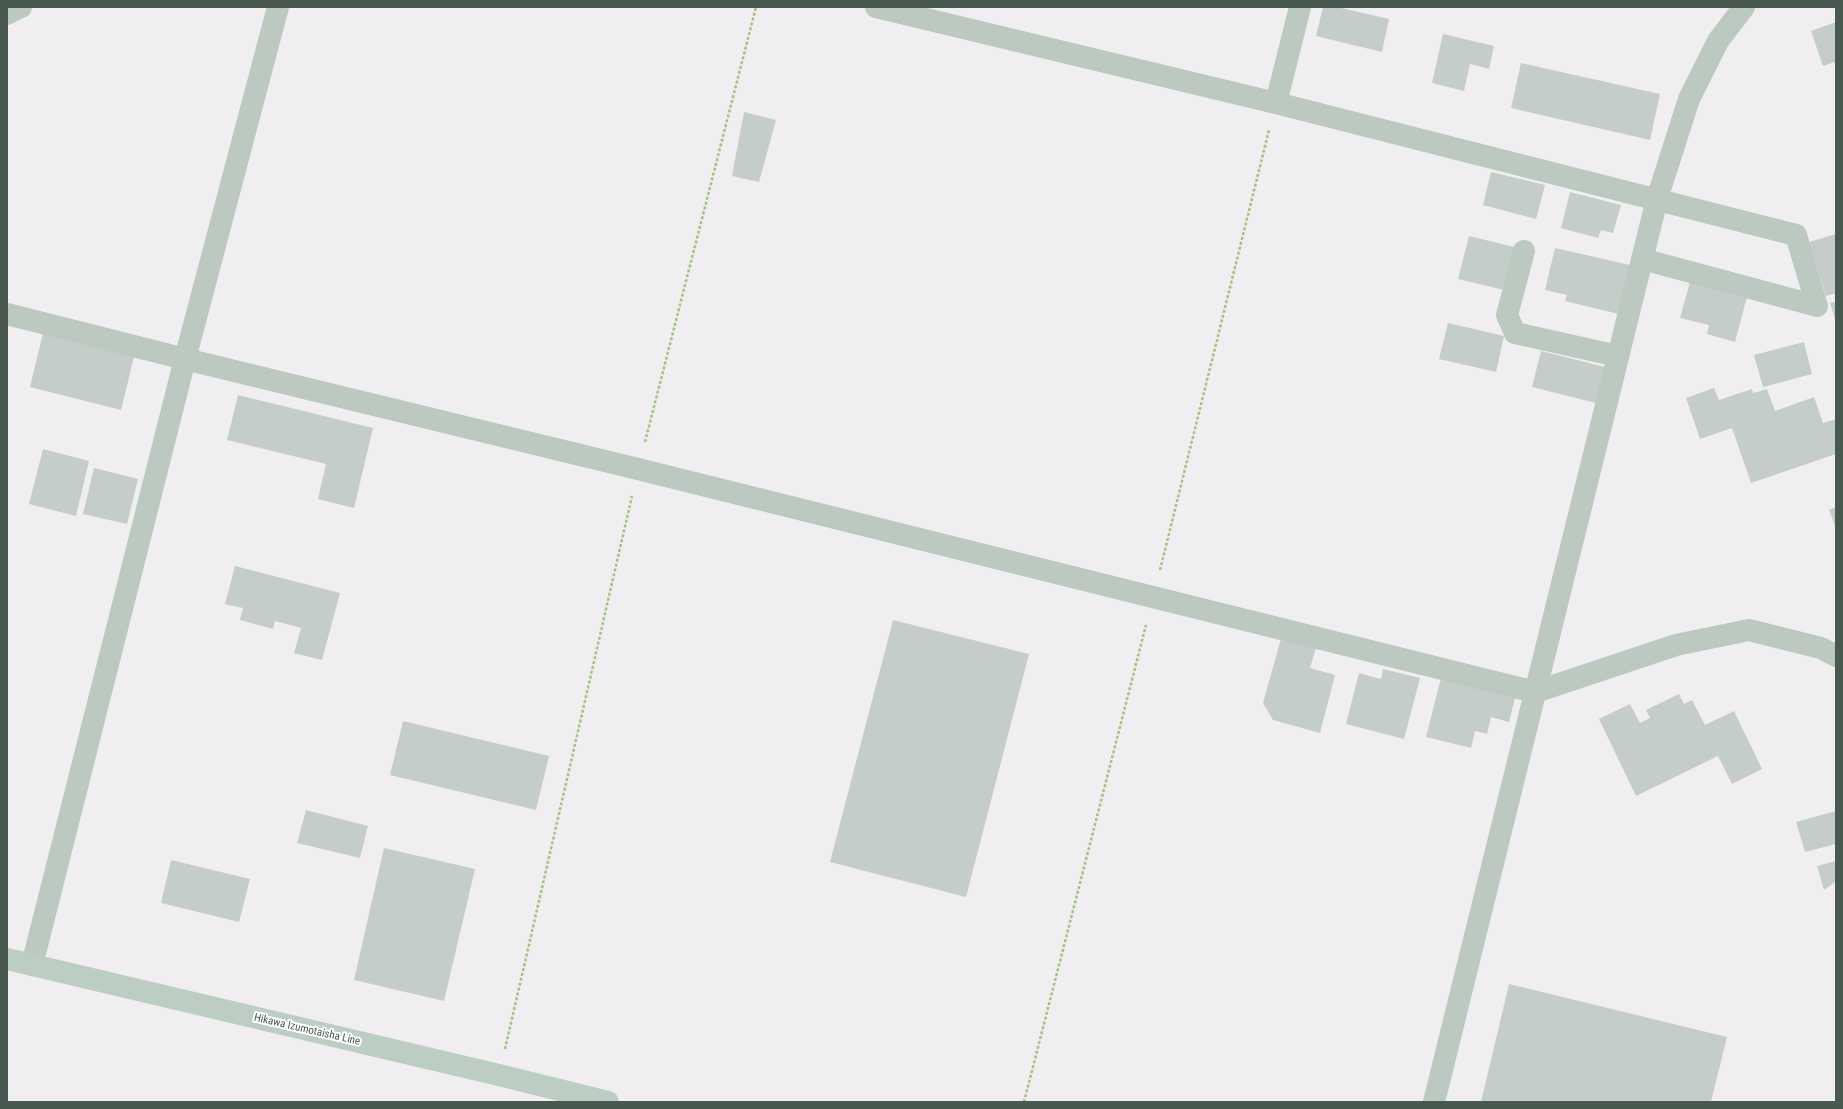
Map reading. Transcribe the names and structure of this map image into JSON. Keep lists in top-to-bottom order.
{
  "streets": {
    "main road": ["Hikawa Izumotaisha Line"]
  }
}
